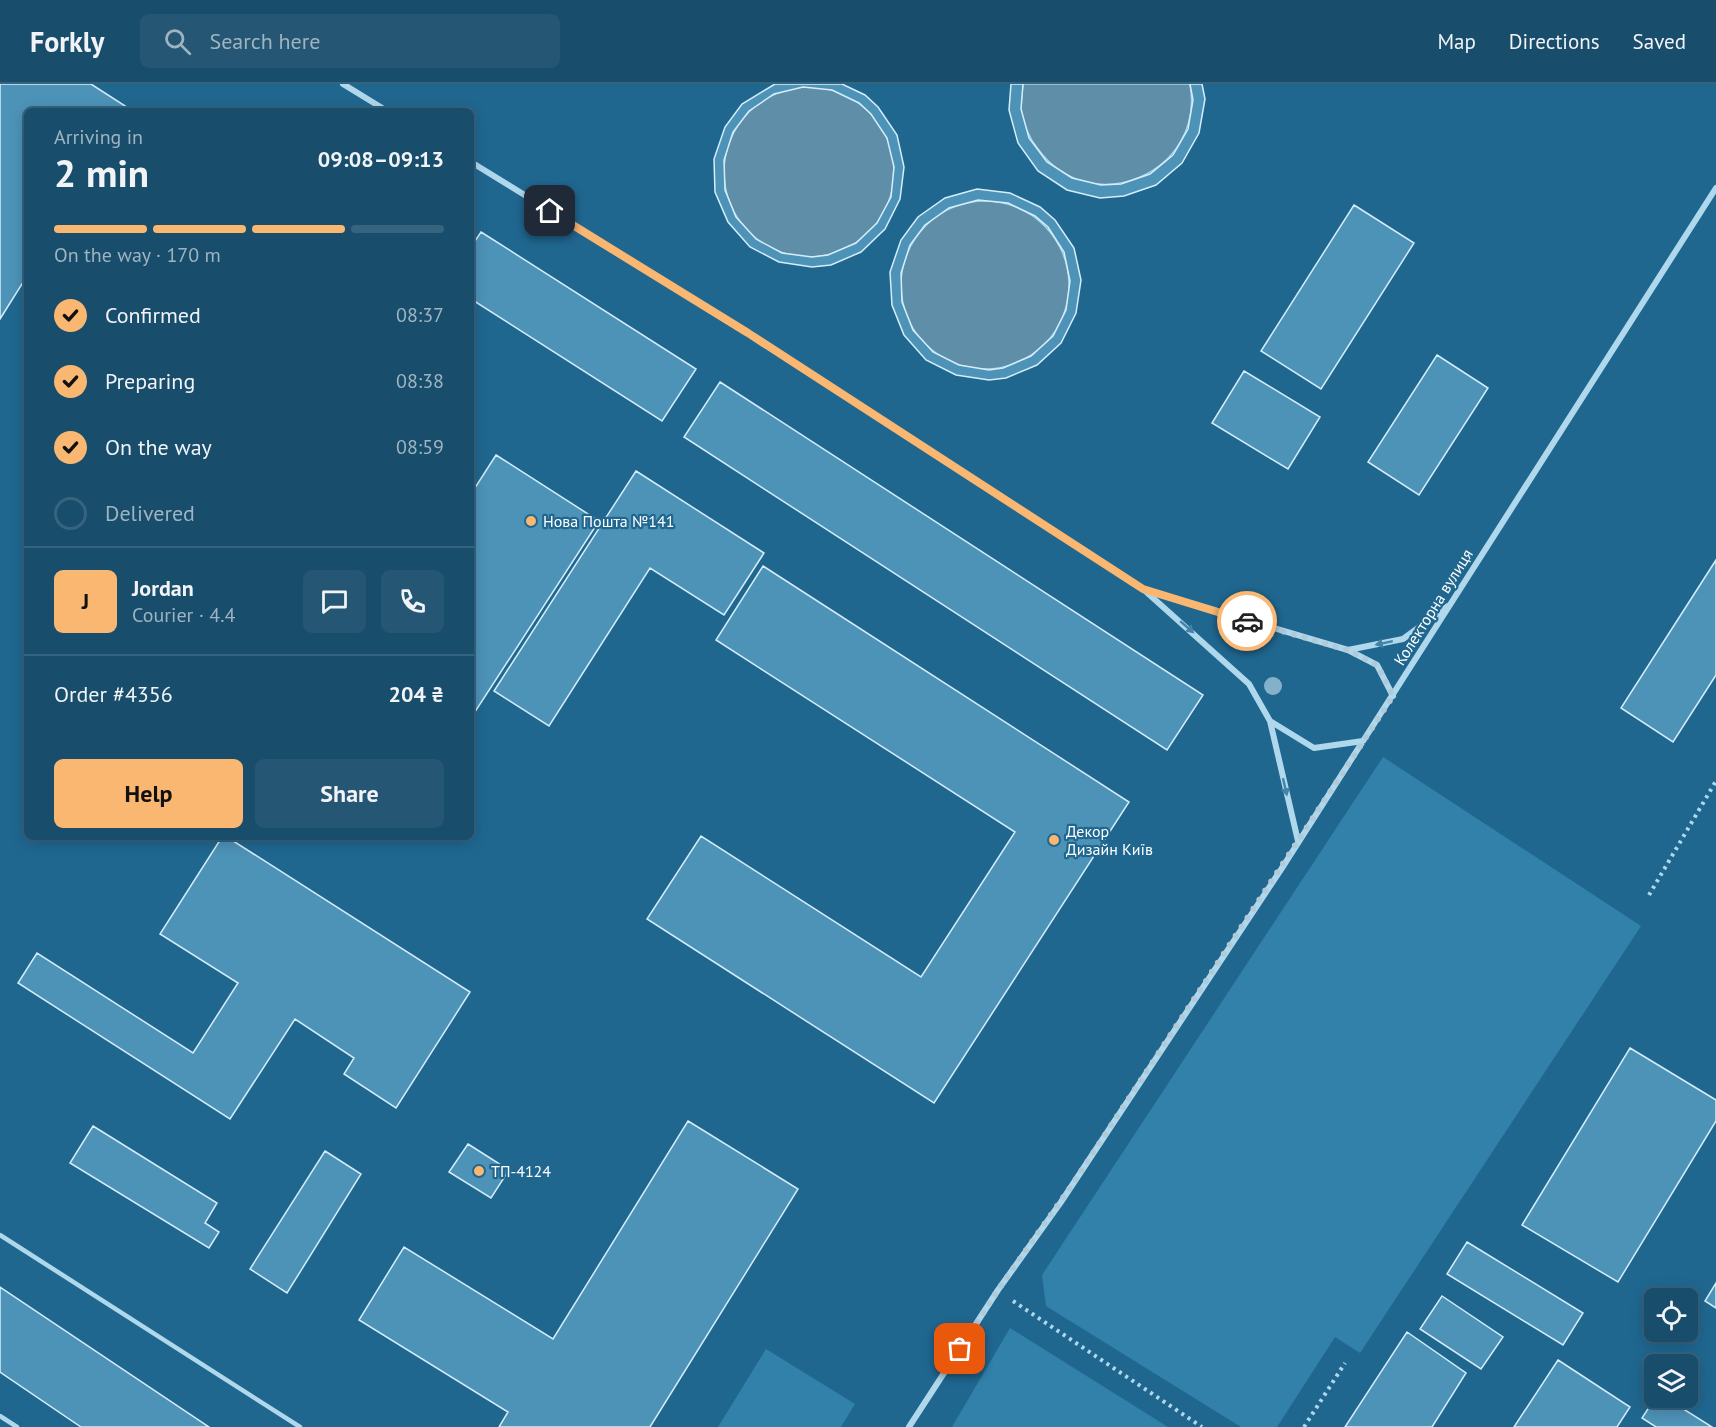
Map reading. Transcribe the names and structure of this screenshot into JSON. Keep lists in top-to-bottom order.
{
  "streets": {
    "street": ["Колекторна вулиця"]
  },
  "places": ["Нова Пошта №141", "Декор Дизайн Київ", "ТП-4124"],
  "page": {
    "header": "Forkly",
    "search": "Search here",
    "nav": ["Map", "Directions", "Saved"],
    "heading": ["2 min", "Arriving in", "09:08–09:13"],
    "panel": [
      "Jordan",
      "Courier · 4.4",
      "Order #4356",
      "204 ₴"
    ],
    "bar": "On the way · 170 m",
    "list": [
      ["Confirmed", "08:37"],
      ["Preparing", "08:38"],
      ["On the way", "08:59"],
      "Delivered"
    ],
    "round": "J",
    "buttons": ["Help", "Share"]
  }
}
